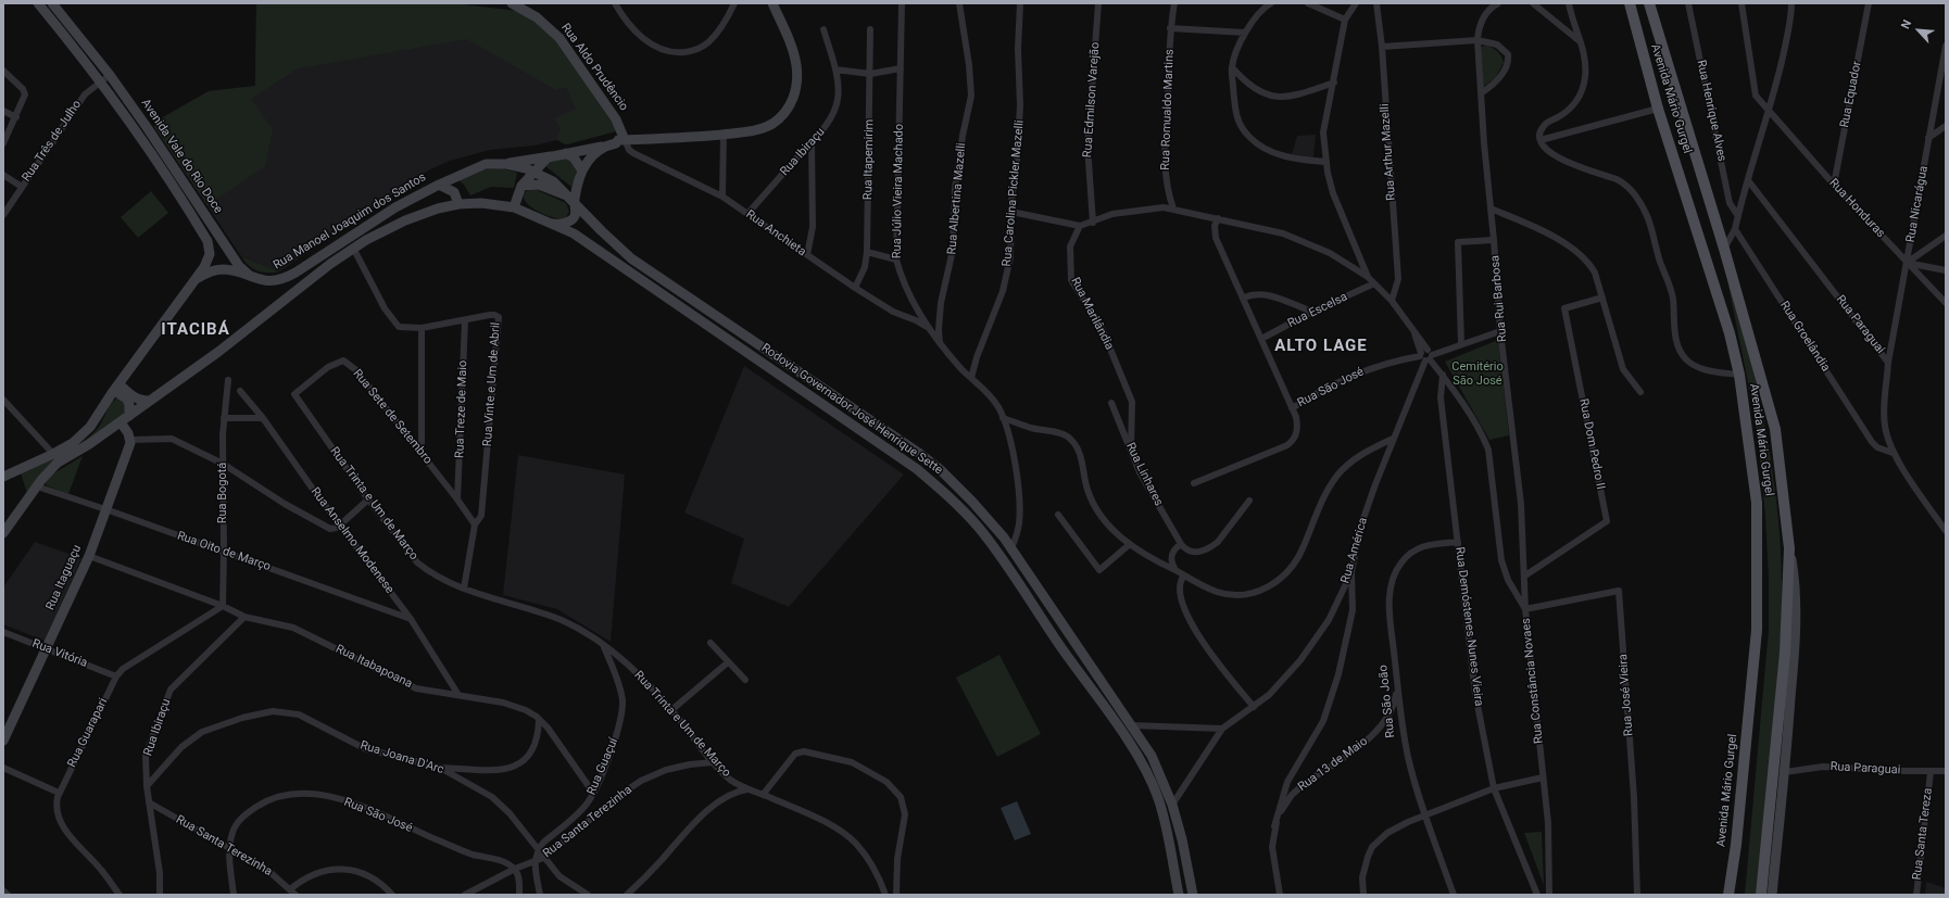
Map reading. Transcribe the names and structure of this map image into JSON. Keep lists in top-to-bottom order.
{
  "streets": {
    "main road": [
      "Rua Aldo Prudêncio",
      "Avenida Mário Gurgel",
      "Avenida Vale do Rio Doce",
      "Rua Manoel Joaquim dos Santos",
      "Rodovia Governador José Henrique Sette",
      "Rua Itaguaçu"
    ],
    "street": [
      "Rua Equador",
      "Rua Edmilson Varejão",
      "Rua Romualdo Martins",
      "Rua Henrique Alves",
      "Rua Três de Julho",
      "Rua Ibiraçu",
      "Rua Arthur Mazelli",
      "Rua Itapemirim",
      "Rua Júlio Vieira Machado",
      "Rua Carolina Pickler Mazelli",
      "Rua Albertina Mazelli",
      "Rua Nicarágua",
      "Rua Honduras",
      "Rua Anchieta",
      "Rua Rui Barbosa",
      "Rua Escelsa",
      "Rua Marilândia",
      "Rua Paraguai",
      "Rua Groelândia",
      "Rua Vinte e Um de Abril",
      "Rua São José",
      "Rua Treze de Maio",
      "Rua Sete de Setembro",
      "Rua Dom Pedro II",
      "Rua Linhares",
      "Rua Bogotá",
      "Rua Trinta e Um de Março",
      "Rua Anselmo Modenese",
      "Rua América",
      "Rua Oito de Março",
      "Rua Demóstenes Nunes Vieira",
      "Rua Vitória",
      "Rua Itabapoana",
      "Rua Constância Novaes",
      "Rua José Vieira",
      "Rua São João",
      "Rua Guarapari",
      "Rua Joana D'Arc",
      "Rua 13 de Maio",
      "Rua Guaçuí",
      "Rua Santa Terezinha",
      "Rua Santa Tereza"
    ]
  },
  "crossings": [
    ["Rua Aldo Prudêncio", "Rua Anchieta"],
    ["Rua Equador", "Rua Honduras"],
    ["Avenida Mário Gurgel", "Rua Paraguai"],
    ["Rua Três de Julho", "Avenida Vale do Rio Doce"],
    ["Rua Ibiraçu", "Rua Anchieta"],
    ["Rua Ibiraçu", "Rua Itabapoana"],
    ["Rua Ibiraçu", "Rua Joana D'Arc"],
    ["Rua Ibiraçu", "Rua Santa Terezinha"],
    ["Rua Arthur Mazelli", "Rua Constância Novaes"],
    ["Avenida Vale do Rio Doce", "Rua Manoel Joaquim dos Santos"],
    ["Rua Itapemirim", "Rua Anchieta"],
    ["Rua Júlio Vieira Machado", "Rua Carolina Pickler Mazelli"],
    ["Rua Júlio Vieira Machado", "Rua Albertina Mazelli"],
    ["Rua Júlio Vieira Machado", "Rua Anchieta"],
    ["Rua Júlio Vieira Machado", "Rodovia Governador José Henrique Sette"],
    ["Rua Nicarágua", "Rua Honduras"],
    ["Rua Nicarágua", "Rua Paraguai"],
    ["Rua Manoel Joaquim dos Santos", "Rua Vinte e Um de Abril"],
    ["Rua Manoel Joaquim dos Santos", "Rodovia Governador José Henrique Sette"],
    ["Rua Manoel Joaquim dos Santos", "Rua Oito de Março"],
    ["Rua Rui Barbosa", "Rua São José"],
    ["Rua Rui Barbosa", "Rua Dom Pedro II"],
    ["Rua Rui Barbosa", "Rua Constância Novaes"],
    ["Rua Rui Barbosa", "Rua José Vieira"],
    ["Rua Marilândia", "Rua Linhares"],
    ["Rua Paraguai", "Rua Groelândia"],
    ["Rua Paraguai", "Rua Santa Tereza"],
    ["Rua Vinte e Um de Abril", "Rua Treze de Maio"],
    ["Rua Vinte e Um de Abril", "Rua Sete de Setembro"],
    ["Rua Vinte e Um de Abril", "Rua Trinta e Um de Março"],
    ["Rua São José", "Rua América"],
    ["Rua São José", "Rua Constância Novaes"],
    ["Rua São José", "Rua Santa Terezinha"],
    ["Rua Treze de Maio", "Rua Sete de Setembro"],
    ["Rodovia Governador José Henrique Sette", "Rua América"],
    ["Rua Sete de Setembro", "Rua Trinta e Um de Março"],
    ["Rua Bogotá", "Rua Oito de Março"],
    ["Rua Bogotá", "Rua Itabapoana"],
    ["Rua Bogotá", "Rua Guarapari"],
    ["Rua Trinta e Um de Março", "Rua Guaçuí"],
    ["Rua Trinta e Um de Março", "Rua Santa Terezinha"],
    ["Rua Anselmo Modenese", "Rua Oito de Março"],
    ["Rua Anselmo Modenese", "Rua Itabapoana"],
    ["Rua América", "Rua Constância Novaes"],
    ["Rua Oito de Março", "Rua Itaguaçu"],
    ["Rua Itaguaçu", "Rua Vitória"],
    ["Rua Itaguaçu", "Rua Itabapoana"],
    ["Rua Demóstenes Nunes Vieira", "Rua Constância Novaes"],
    ["Rua Demóstenes Nunes Vieira", "Rua São João"],
    ["Rua Vitória", "Rua Guarapari"],
    ["Rua Itabapoana", "Rua Guarapari"],
    ["Rua Itabapoana", "Rua Guaçuí"],
    ["Rua Constância Novaes", "Rua José Vieira"],
    ["Rua São João", "Rua 13 de Maio"],
    ["Rua Joana D'Arc", "Rua Guaçuí"],
    ["Rua Joana D'Arc", "Rua Santa Terezinha"],
    ["Rua Guaçuí", "Rua Santa Terezinha"]
  ],
  "districts": ["ITACIBÁ", "ALTO LAGE"],
  "parks": ["Cemitério São José"],
  "north": "top left"
}
